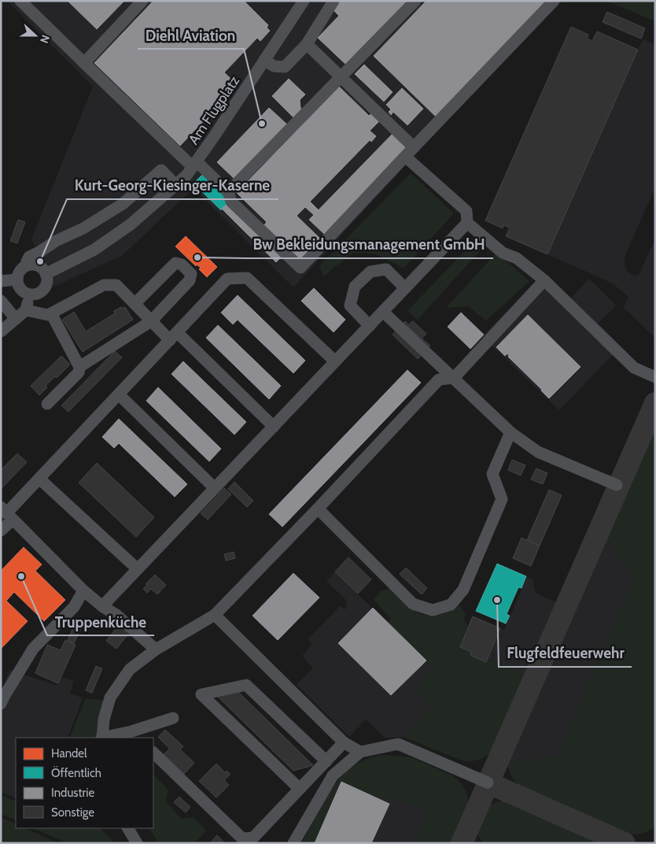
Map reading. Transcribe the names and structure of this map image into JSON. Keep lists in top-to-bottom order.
{
  "streets": {
    "street": ["Am Flugplatz"]
  },
  "places": [
    "Diehl Aviation",
    "Bw Bekleidungsmanagement GmbH",
    "Kurt-Georg-Kiesinger-Kaserne",
    "Truppenküche",
    "Flugfeldfeuerwehr"
  ],
  "legend": [
    "Handel",
    "Öffentlich",
    "Industrie",
    "Sonstige"
  ],
  "north": "right"
}
